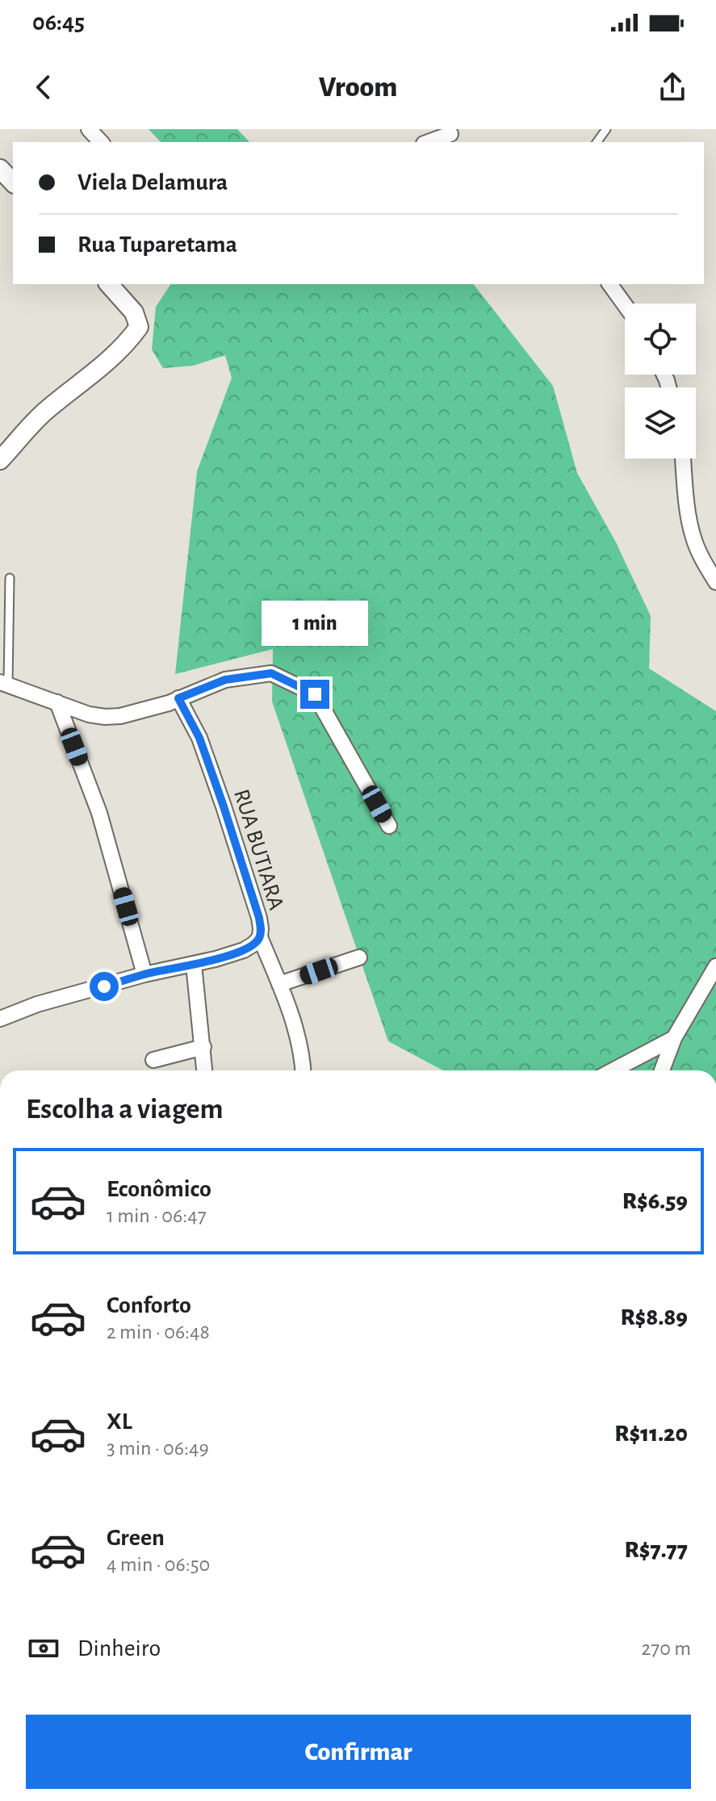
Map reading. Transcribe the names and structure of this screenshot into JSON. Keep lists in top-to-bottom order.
{
  "streets": {
    "street": ["RUA BUTIARA"]
  },
  "page": {
    "status": "06:45",
    "header": "Vroom",
    "banner": ["Viela Delamura", "Rua Tuparetama"],
    "bubble": "1 min",
    "heading": "Escolha a viagem",
    "list": [
      {
        "name": "Econômico",
        "note": "1 min · 06:47",
        "value": "R$6.59"
      },
      {
        "name": "Conforto",
        "note": "2 min · 06:48",
        "value": "R$8.89"
      },
      {
        "name": "XL",
        "note": "3 min · 06:49",
        "value": "R$11.20"
      },
      {
        "name": "Green",
        "note": "4 min · 06:50",
        "value": "R$7.77"
      }
    ],
    "pay": ["Dinheiro", "270 m"],
    "buttons": "Confirmar"
  }
}
